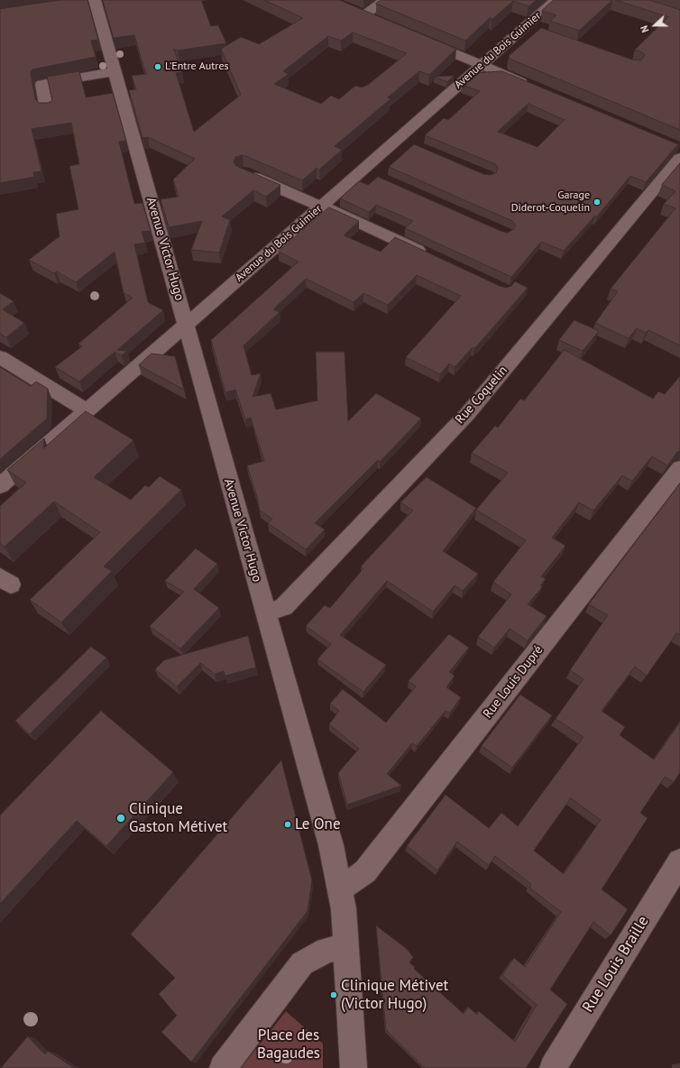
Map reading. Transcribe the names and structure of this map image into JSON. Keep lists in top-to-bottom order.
{
  "streets": {
    "street": [
      "Avenue du Bois Guimier",
      "Avenue Victor Hugo",
      "Rue Coquelin",
      "Rue Louis Dupré",
      "Rue Louis Braille"
    ]
  },
  "crossings": [
    ["Avenue du Bois Guimier", "Avenue Victor Hugo"],
    ["Avenue Victor Hugo", "Rue Coquelin"],
    ["Avenue Victor Hugo", "Rue Louis Dupré"]
  ],
  "parks": ["Place des Bagaudes"],
  "places": [
    "L'Entre Autres",
    "Garage Diderot-Coquelin",
    "Clinique Gaston Métivet",
    "Le One",
    "Clinique Métivet (Victor Hugo)"
  ],
  "north": "left"
}
